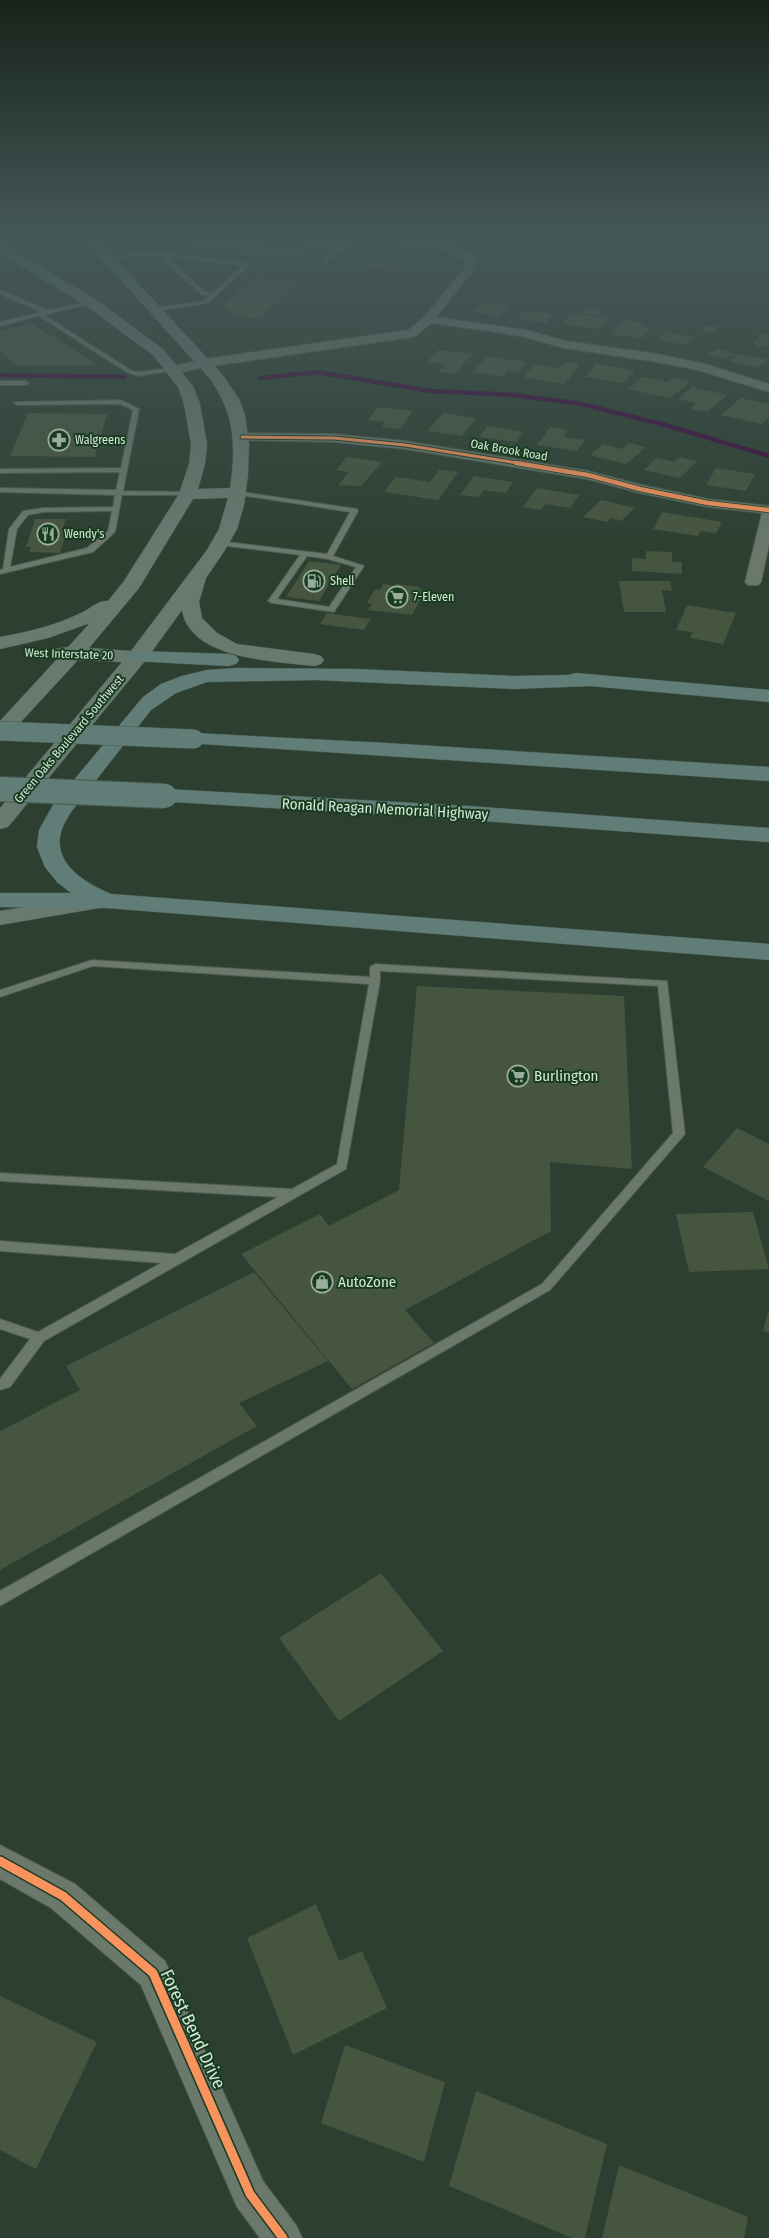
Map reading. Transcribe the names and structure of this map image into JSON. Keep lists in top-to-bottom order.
{
  "streets": {
    "highway": ["Ronald Reagan Memorial Highway"],
    "main road": ["West Interstate 20", "Green Oaks Boulevard Southwest"],
    "street": ["Oak Brook Road", "Forest Bend Drive"]
  },
  "crossings": [
    ["West Interstate 20", "Green Oaks Boulevard Southwest"]
  ],
  "places": {
    "pharmacy": ["Walgreens"],
    "restaurant": ["Wendy's"],
    "fuel station": ["Shell"],
    "supermarket": ["7-Eleven", "Burlington"],
    "shop": ["AutoZone"]
  }
}
